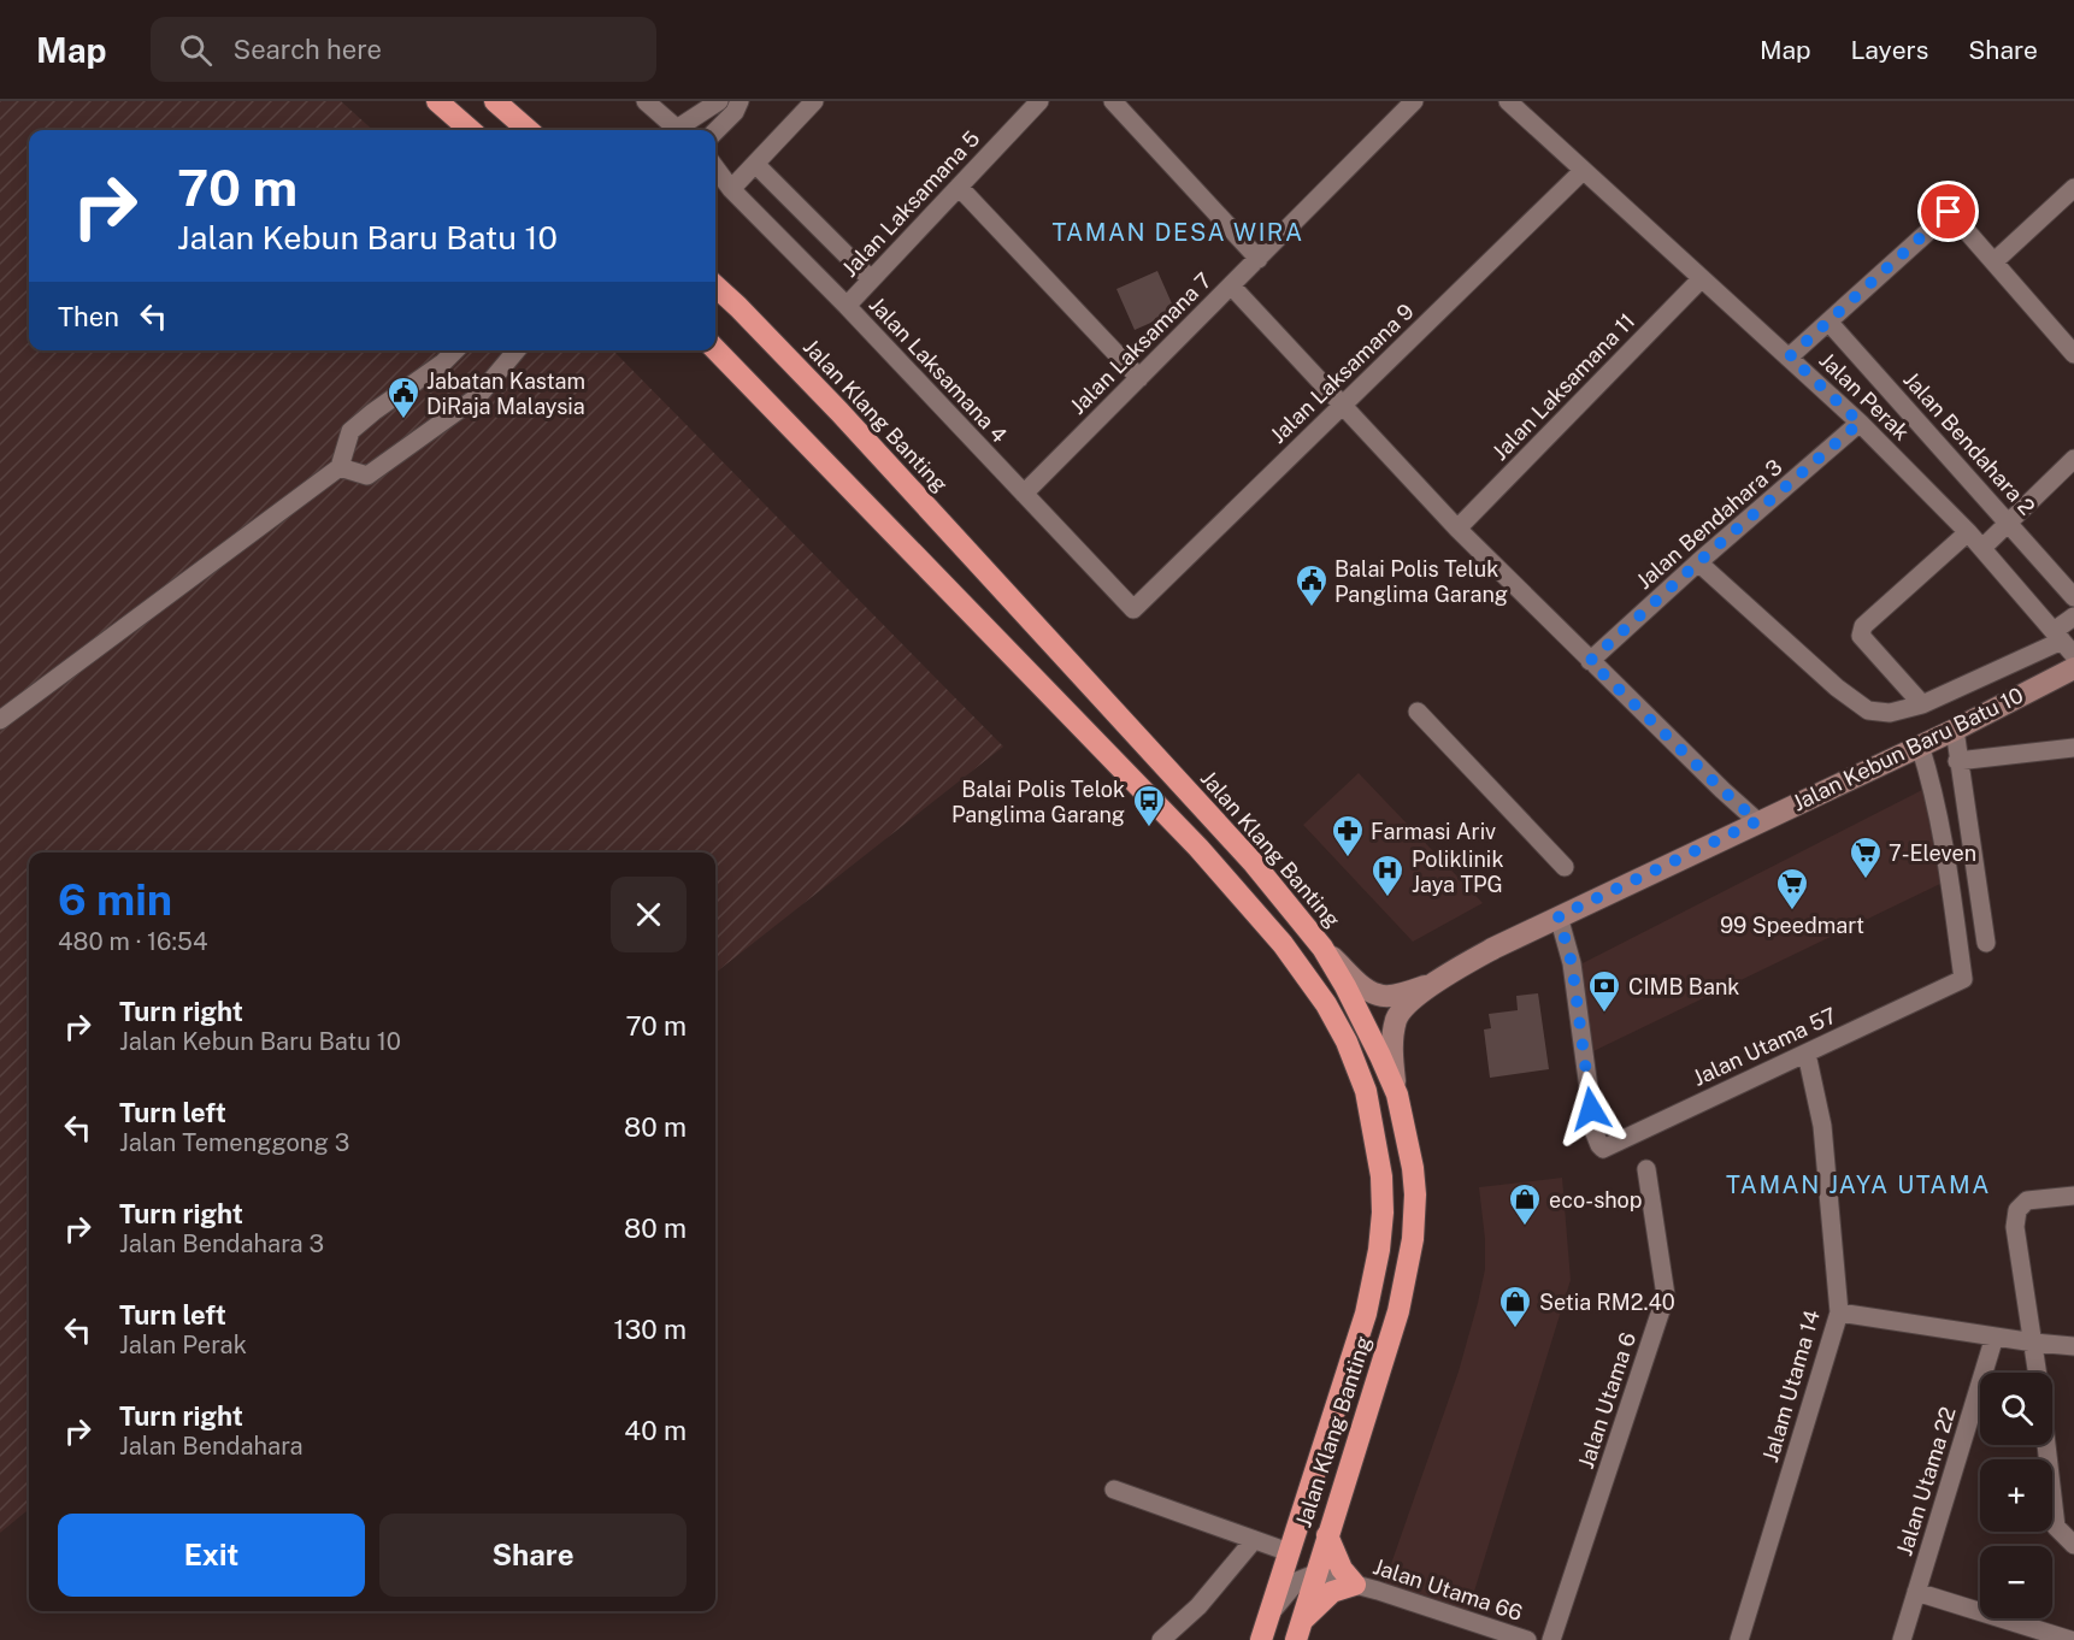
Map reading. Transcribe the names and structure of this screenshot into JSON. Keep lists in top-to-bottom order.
{
  "streets": {
    "highway": ["Jalan Klang Banting"],
    "street": [
      "Jalan Laksamana 5",
      "Jalan Laksamana 7",
      "Jalan Laksamana 4",
      "Jalan Laksamana 9",
      "Jalan Laksamana 11",
      "Jalan Perak",
      "Jalan Bendahara 2",
      "Jalan Bendahara 3",
      "Jalan Kebun Baru Batu 10",
      "Jalan Utama 57",
      "Jalam Utama 14",
      "Jalan Utama 6",
      "Jalan Utama 22",
      "Jalan Utama 66"
    ]
  },
  "crossings": [
    ["Jalan Laksamana 5", "Jalan Laksamana 4"],
    ["Jalan Laksamana 7", "Jalan Laksamana 4"],
    ["Jalan Laksamana 4", "Jalan Laksamana 9"],
    ["Jalan Laksamana 9", "Jalan Perak"],
    ["Jalan Laksamana 11", "Jalan Perak"],
    ["Jalan Perak", "Jalan Bendahara 3"],
    ["Jalan Klang Banting", "Jalan Utama 66"],
    ["Jalan Kebun Baru Batu 10", "Jalan Utama 57"],
    ["Jalan Utama 57", "Jalam Utama 14"]
  ],
  "districts": ["TAMAN DESA WIRA", "TAMAN JAYA UTAMA"],
  "places": {
    "public building": ["Jabatan Kastam DiRaja Malaysia", "Balai Polis Teluk Panglima Garang"],
    "bus stop": ["Balai Polis Telok Panglima Garang"],
    "pharmacy": ["Farmasi Ariv"],
    "supermarket": ["7-Eleven", "99 Speedmart"],
    "hospital": ["Poliklinik Jaya TPG"],
    "bank": ["CIMB Bank"],
    "shop": ["eco-shop", "Setia RM2.40"]
  },
  "page": {
    "header": "Map",
    "search": "Search here",
    "nav": ["Map", "Layers", "Share"],
    "turn": ["70 m", "Jalan Kebun Baru Batu 10"],
    "then": "Then",
    "heading": ["6 min", "480 m · 16:54"],
    "list": [
      {
        "name": "Turn right",
        "note": "Jalan Kebun Baru Batu 10",
        "value": "70 m"
      },
      {
        "name": "Turn left",
        "note": "Jalan Temenggong 3",
        "value": "80 m"
      },
      {
        "name": "Turn right",
        "note": "Jalan Bendahara 3",
        "value": "80 m"
      },
      {
        "name": "Turn left",
        "note": "Jalan Perak",
        "value": "130 m"
      },
      {
        "name": "Turn right",
        "note": "Jalan Bendahara",
        "value": "40 m"
      }
    ],
    "map_buttons": ["+", "−"],
    "buttons": ["Exit", "Share"]
  }
}
